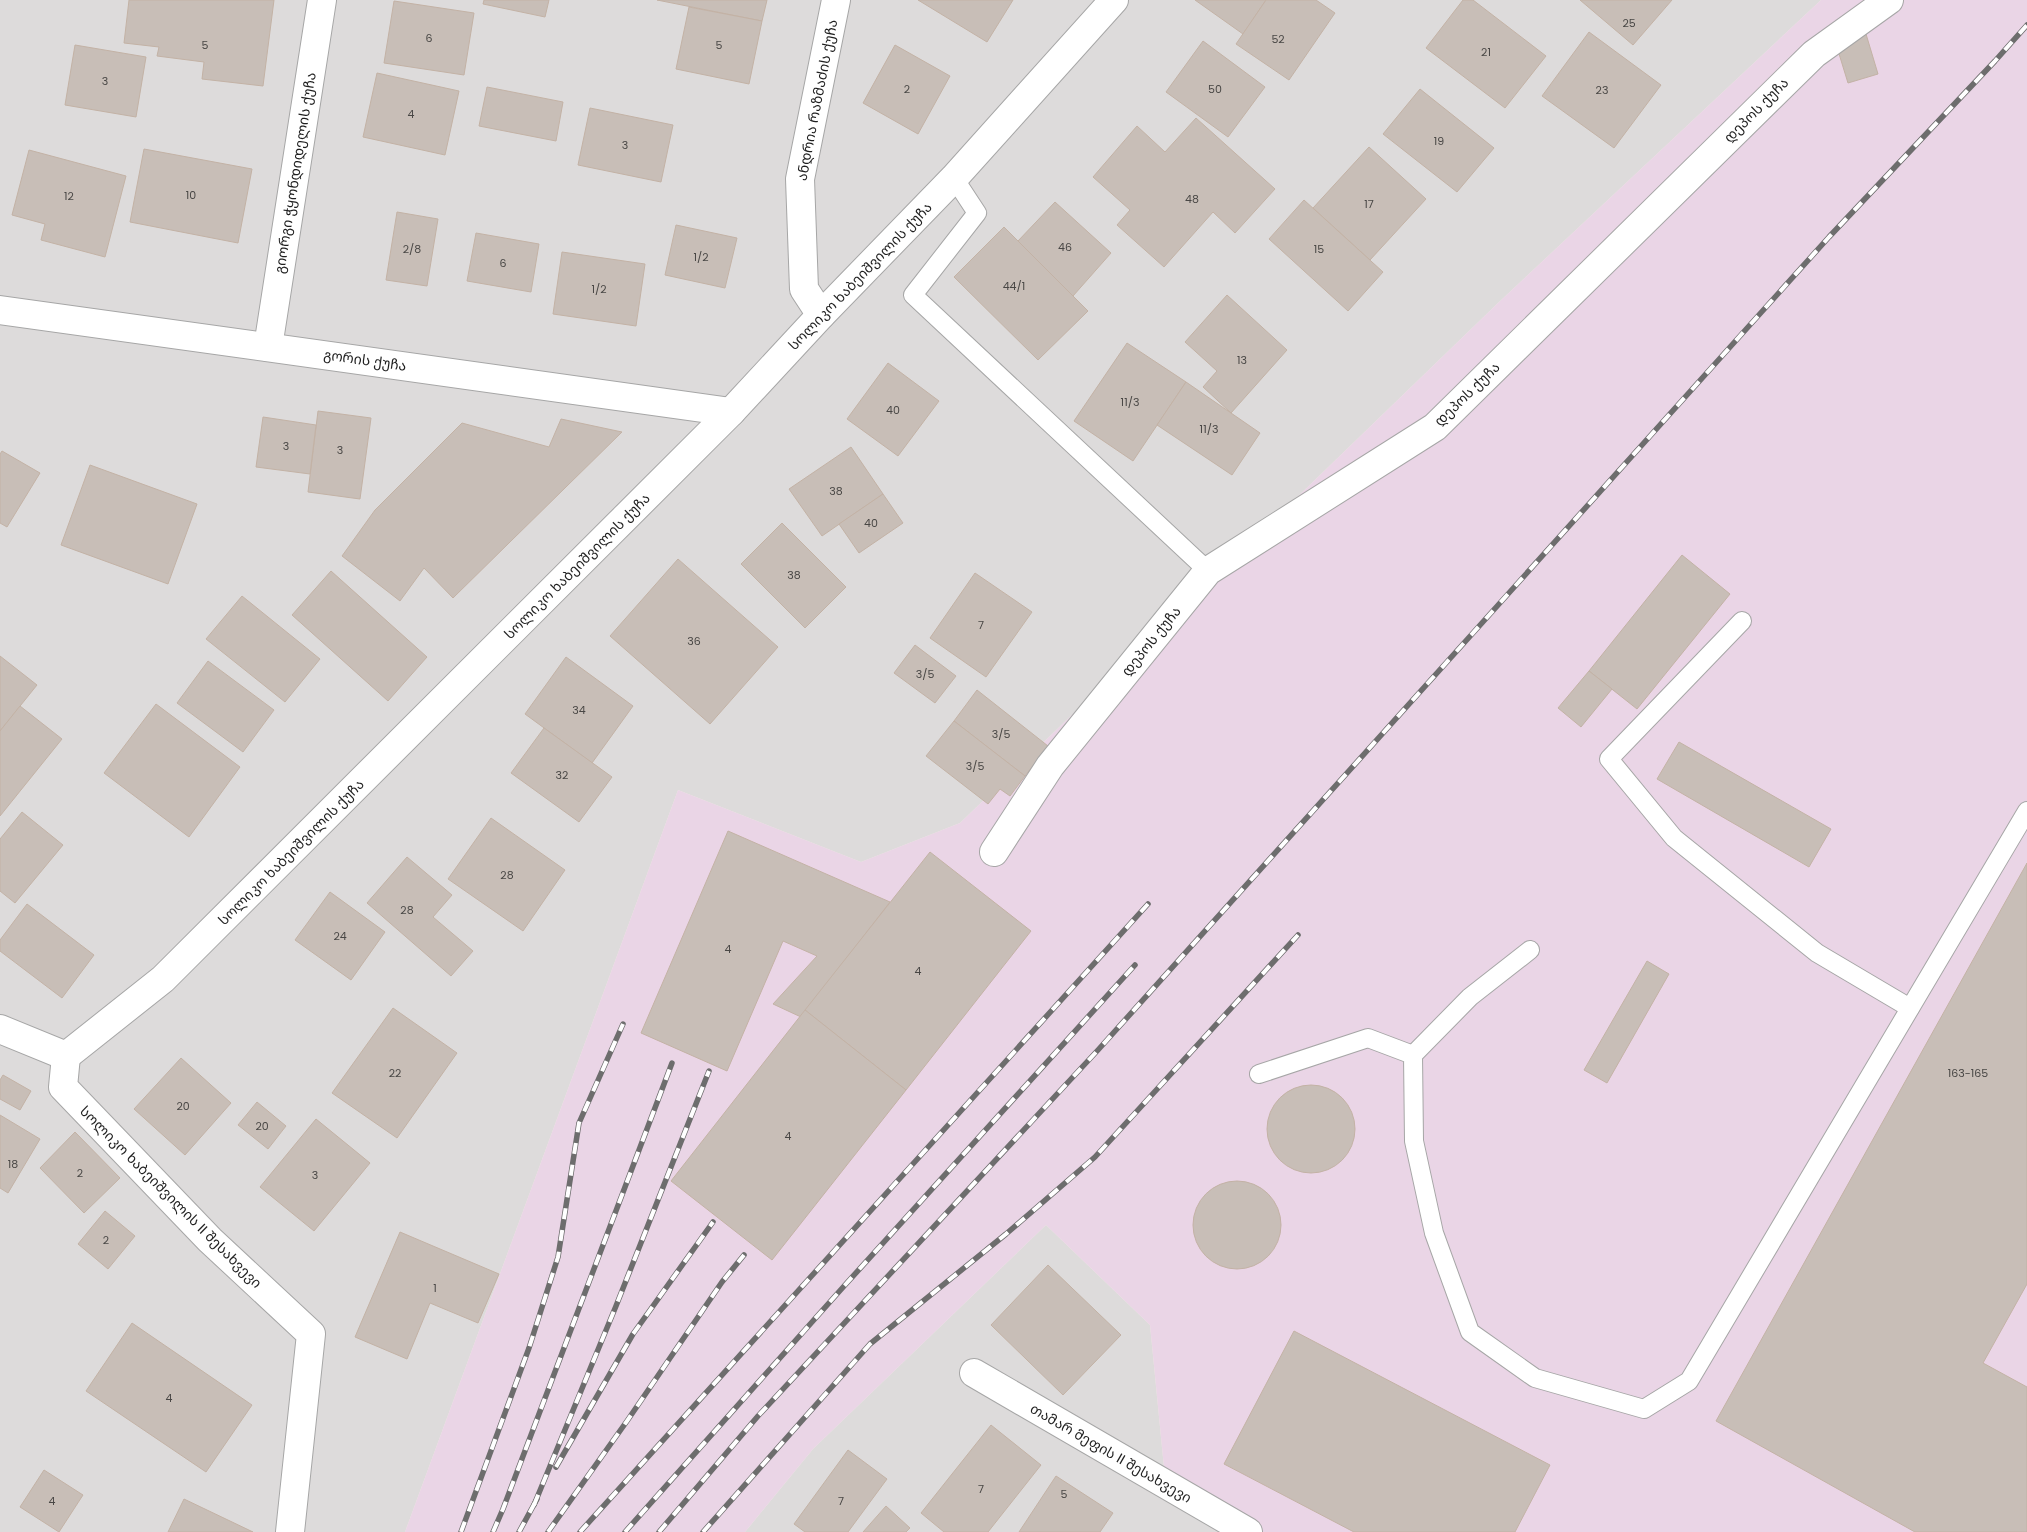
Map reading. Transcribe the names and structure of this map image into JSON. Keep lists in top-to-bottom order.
{
  "streets": {
    "street": [
      "ანდრია რაზმაძის ქუჩა",
      "დეპოს ქუჩა",
      "გიორგი ჭყონდიდელის ქუჩა",
      "სოლიკო ხაბეიშვილის ქუჩა",
      "გორის ქუჩა",
      "სოლიკო ხაბეიშვილის II შესახვევი",
      "თამარ მეფის II შესახვევი"
    ]
  },
  "crossings": [
    ["ანდრია რაზმაძის ქუჩა", "სოლიკო ხაბეიშვილის ქუჩა"],
    ["გიორგი ჭყონდიდელის ქუჩა", "გორის ქუჩა"],
    ["სოლიკო ხაბეიშვილის ქუჩა", "გორის ქუჩა"],
    ["სოლიკო ხაბეიშვილის ქუჩა", "სოლიკო ხაბეიშვილის II შესახვევი"]
  ],
  "house_numbers": [
    "25",
    "6",
    "52",
    "5",
    "5",
    "21",
    "3",
    "2",
    "50",
    "23",
    "4",
    "19",
    "3",
    "10",
    "12",
    "48",
    "17",
    "46",
    "2/8",
    "15",
    "1/2",
    "6",
    "44/1",
    "1/2",
    "13",
    "11/3",
    "40",
    "11/3",
    "3",
    "3",
    "38",
    "40",
    "38",
    "7",
    "36",
    "3/5",
    "34",
    "3/5",
    "3/5",
    "32",
    "28",
    "28",
    "24",
    "4",
    "4",
    "22",
    "163-165",
    "20",
    "20",
    "4",
    "18",
    "2",
    "3",
    "2",
    "1",
    "4",
    "7",
    "5",
    "4",
    "7"
  ]
}
